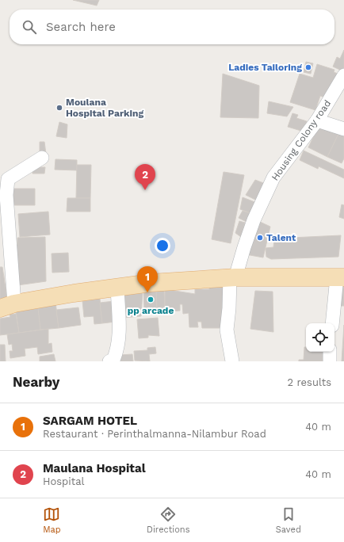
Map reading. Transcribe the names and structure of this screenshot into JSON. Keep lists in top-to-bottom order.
{
  "streets": {
    "street": ["Housing Colony road"]
  },
  "places": [
    "Ladies Tailoring",
    "Moulana Hospital Parking",
    "Talent",
    "pp arcade"
  ],
  "page": {
    "search": "Search here",
    "pins": ["2", "1"],
    "heading": ["Nearby", "2 results"],
    "list": [
      {
        "mark": "1",
        "name": "SARGAM HOTEL",
        "note": "Restaurant · Perinthalmanna-Nilambur Road",
        "value": "40 m"
      },
      {
        "mark": "2",
        "name": "Maulana Hospital",
        "note": "Hospital",
        "value": "40 m"
      }
    ],
    "nav": ["Map", "Directions", "Saved"]
  }
}
